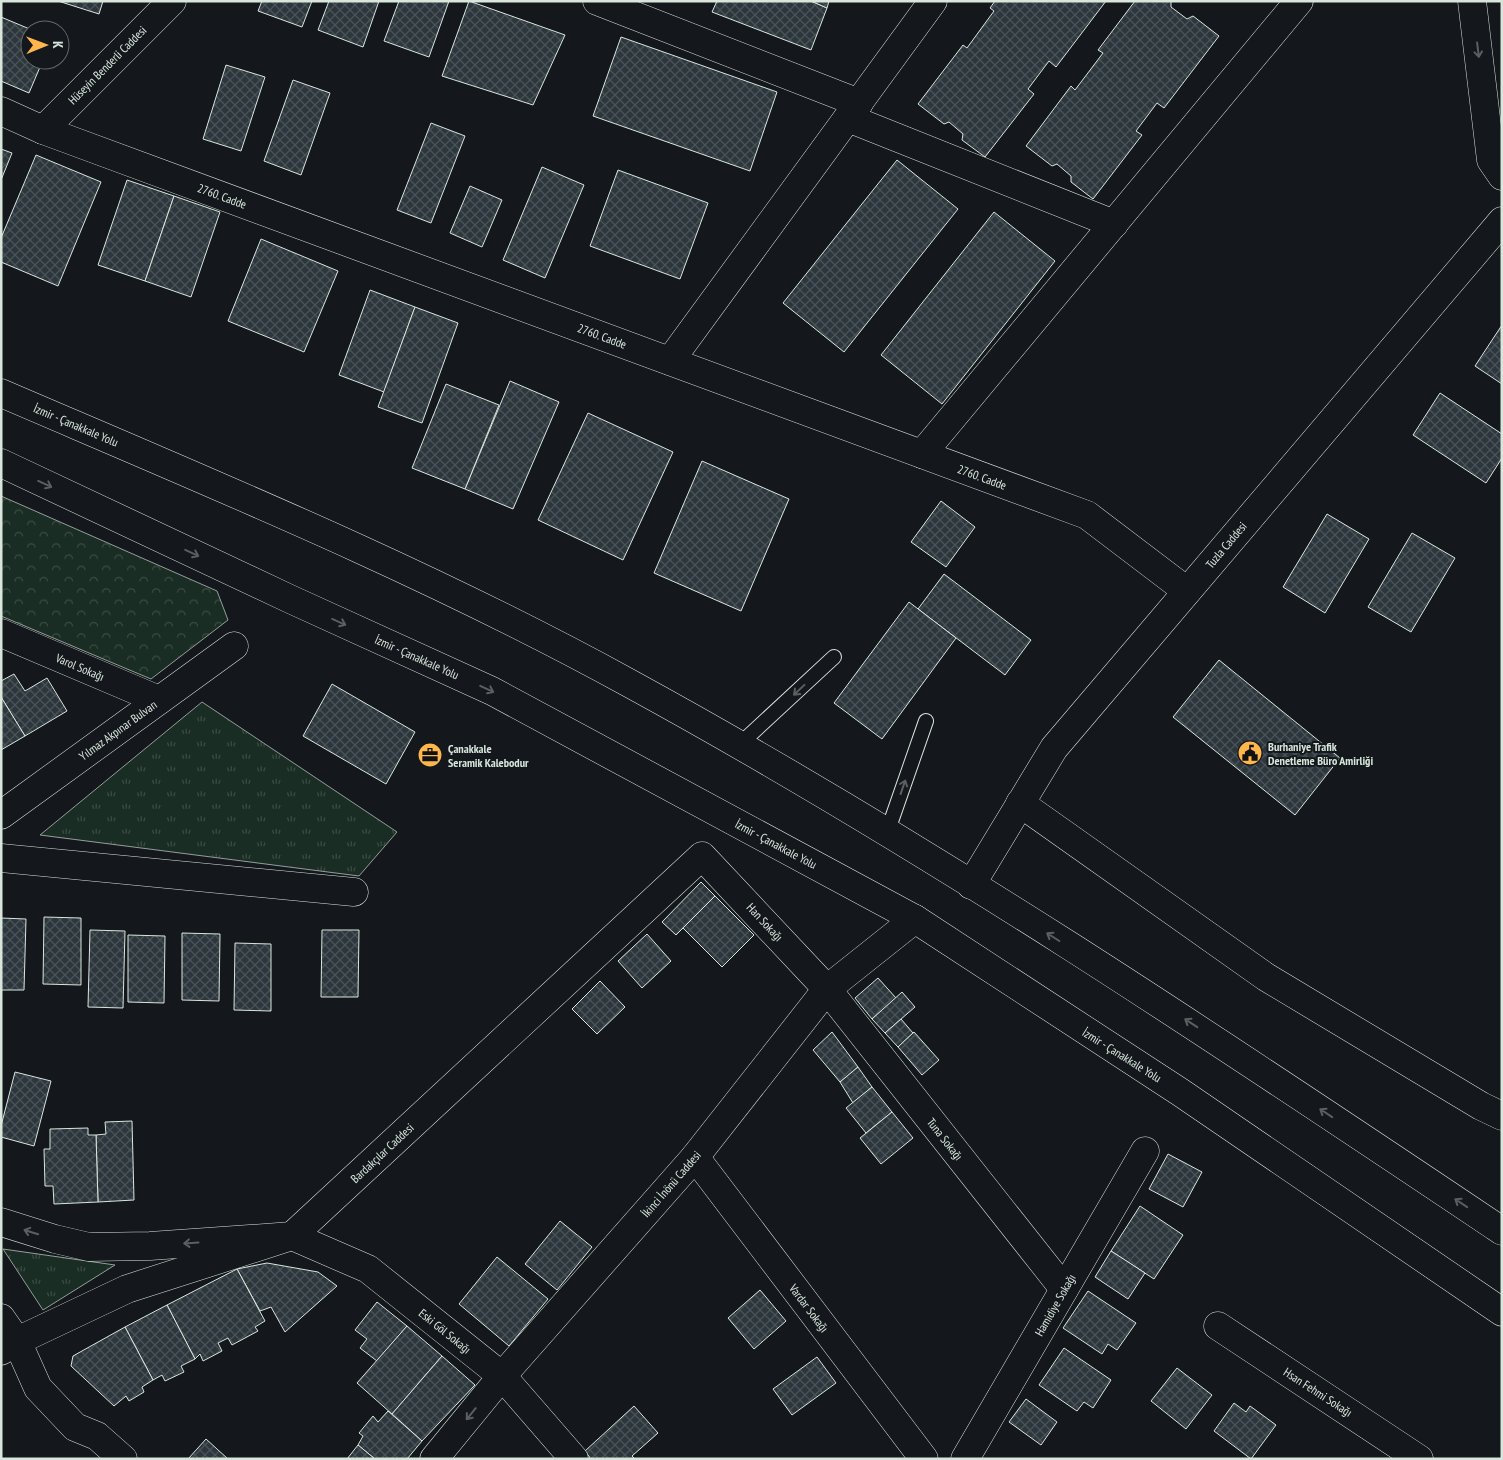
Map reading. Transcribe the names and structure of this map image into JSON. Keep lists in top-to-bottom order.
{
  "streets": {
    "main road": [
      "Hüseyin Benderli Caddesi",
      "2760. Cadde",
      "İzmir - Çanakkale Yolu",
      "Tuzla Caddesi",
      "Varol Sokağı",
      "Yılmaz Akpınar Bulvarı",
      "Han Sokağı",
      "Tuna Sokağı",
      "Bardakçılar Caddesi",
      "İkinci İnönü Caddesi",
      "Hamidiye Sokağı",
      "Vardar Sokağı",
      "Eski Göl Sokağı",
      "Hsan Fehmi Sokağı"
    ]
  },
  "crossings": [
    ["Hüseyin Benderli Caddesi", "2760. Cadde"],
    ["2760. Cadde", "Tuzla Caddesi"],
    ["İzmir - Çanakkale Yolu", "Tuzla Caddesi"],
    ["İzmir - Çanakkale Yolu", "İkinci İnönü Caddesi"],
    ["Varol Sokağı", "Yılmaz Akpınar Bulvarı"],
    ["Han Sokağı", "Tuna Sokağı"],
    ["Han Sokağı", "Bardakçılar Caddesi"],
    ["Han Sokağı", "İkinci İnönü Caddesi"],
    ["Tuna Sokağı", "İkinci İnönü Caddesi"],
    ["Tuna Sokağı", "Hamidiye Sokağı"],
    ["Bardakçılar Caddesi", "Eski Göl Sokağı"],
    ["İkinci İnönü Caddesi", "Vardar Sokağı"],
    ["İkinci İnönü Caddesi", "Eski Göl Sokağı"]
  ],
  "places": {
    "public building": ["Burhaniye Trafik Denetleme Büro Amirliği"],
    "office": ["Çanakkale Seramik Kalebodur"]
  },
  "north": "right"
}
